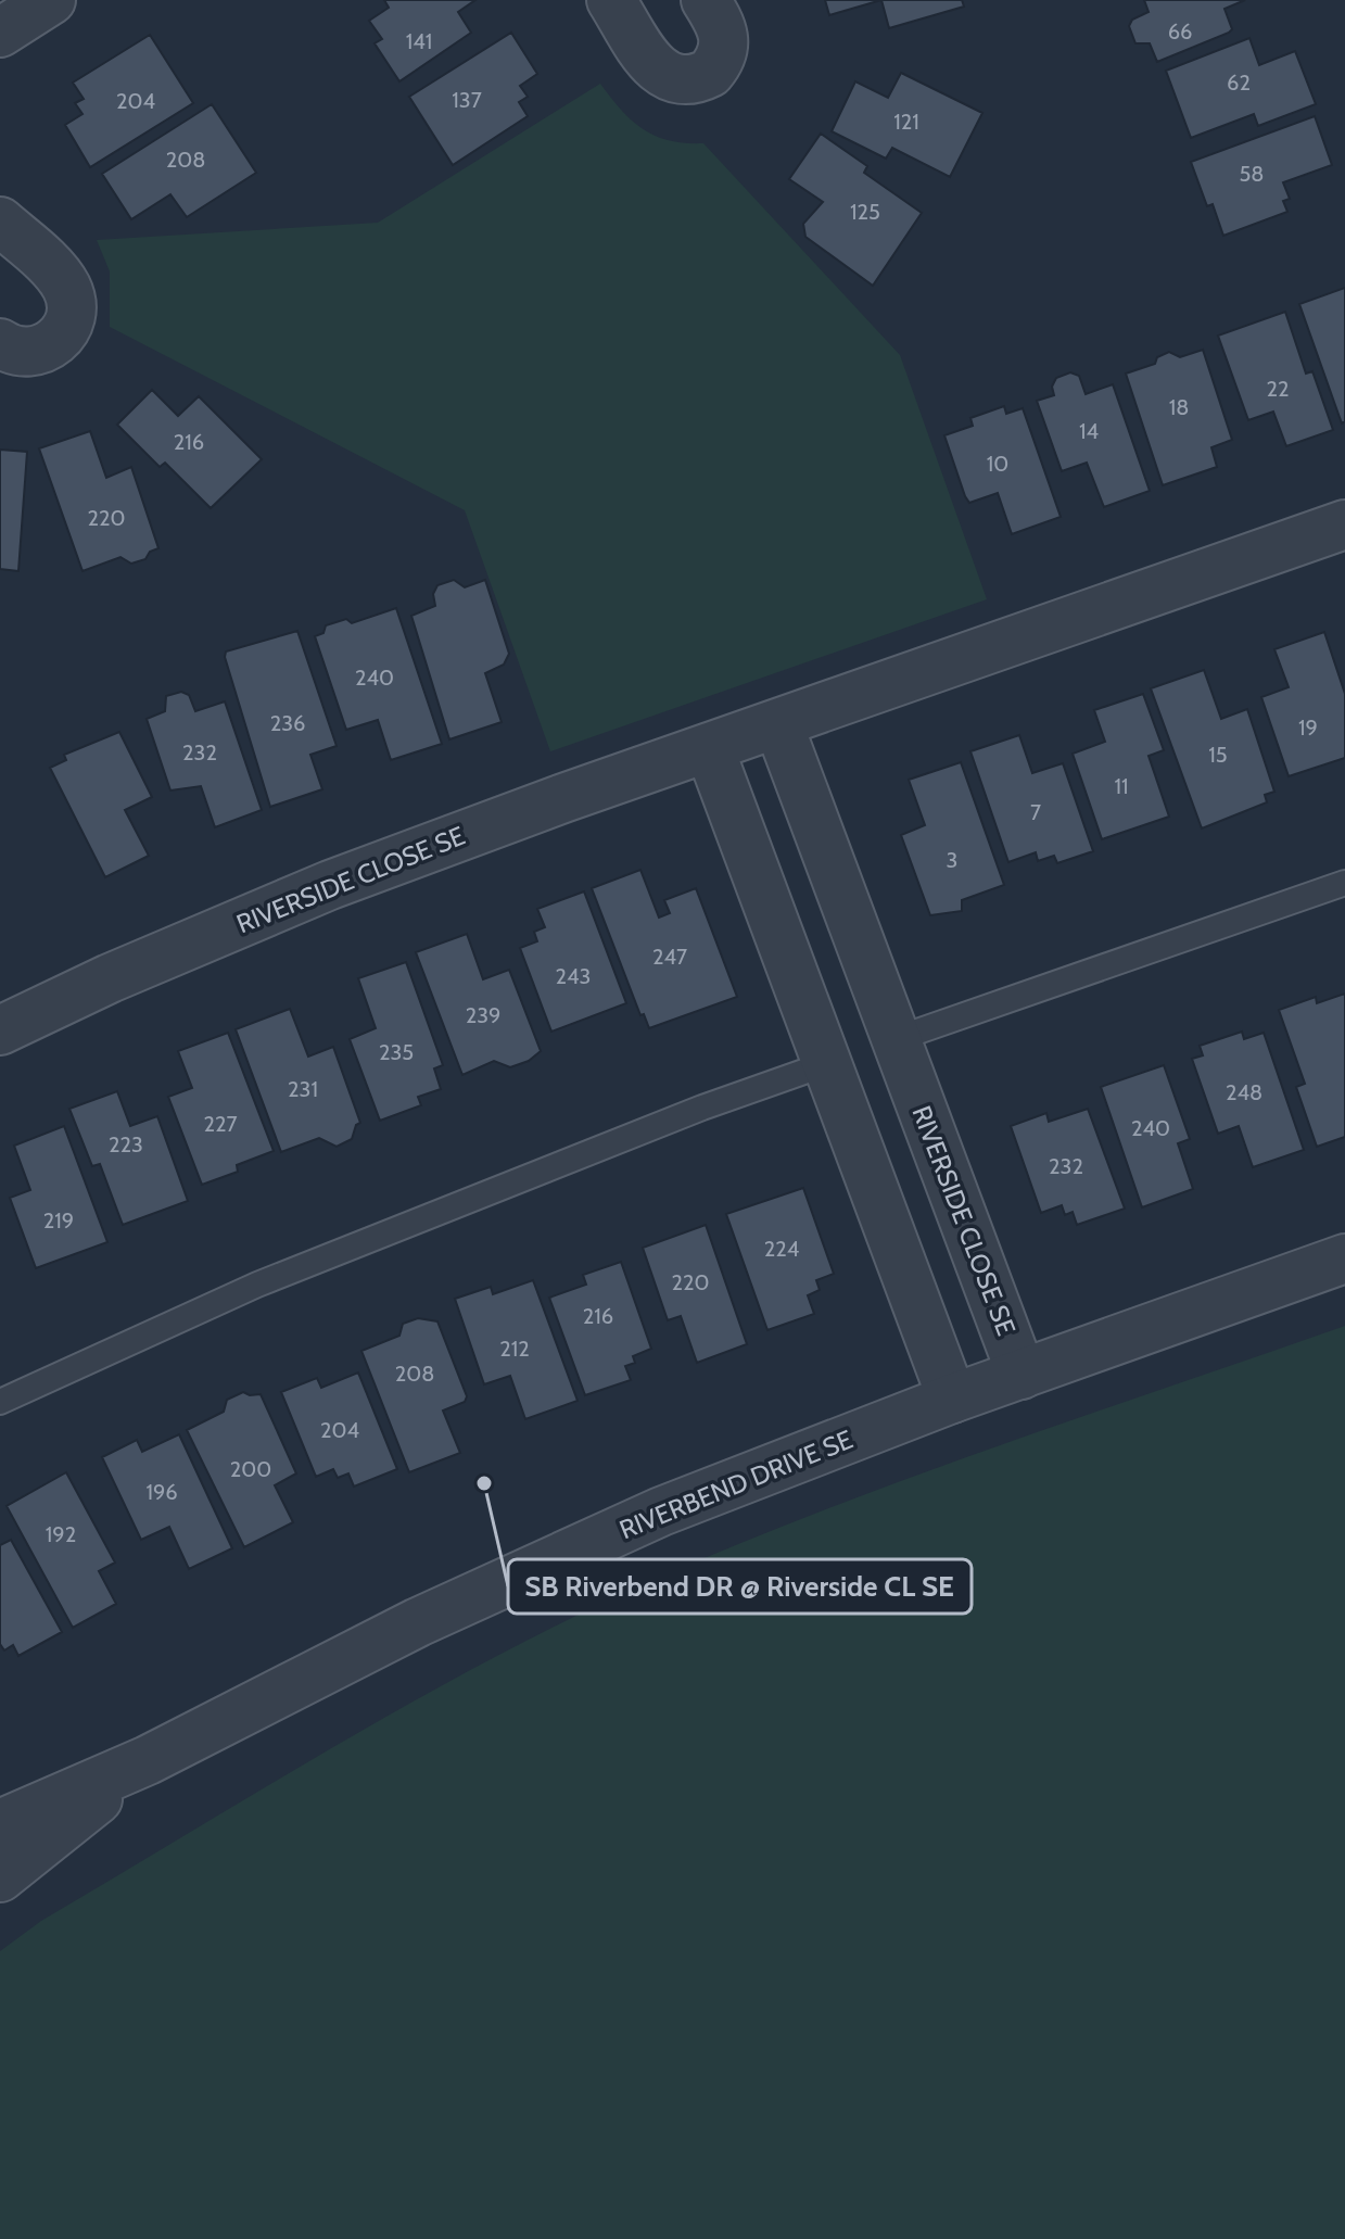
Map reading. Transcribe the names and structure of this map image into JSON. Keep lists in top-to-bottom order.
{
  "streets": {
    "street": ["RIVERSIDE CLOSE SE", "RIVERBEND DRIVE SE"]
  },
  "crossings": [
    ["RIVERSIDE CLOSE SE", "RIVERBEND DRIVE SE"]
  ],
  "places": ["SB Riverbend DR @ Riverside CL SE"],
  "house_numbers": [
    "66",
    "141",
    "62",
    "137",
    "204",
    "121",
    "208",
    "58",
    "125",
    "22",
    "18",
    "14",
    "216",
    "10",
    "220",
    "240",
    "236",
    "19",
    "232",
    "15",
    "11",
    "7",
    "3",
    "247",
    "243",
    "239",
    "235",
    "231",
    "248",
    "227",
    "240",
    "223",
    "232",
    "219",
    "224",
    "220",
    "216",
    "212",
    "208",
    "204",
    "200",
    "196",
    "192"
  ]
}
